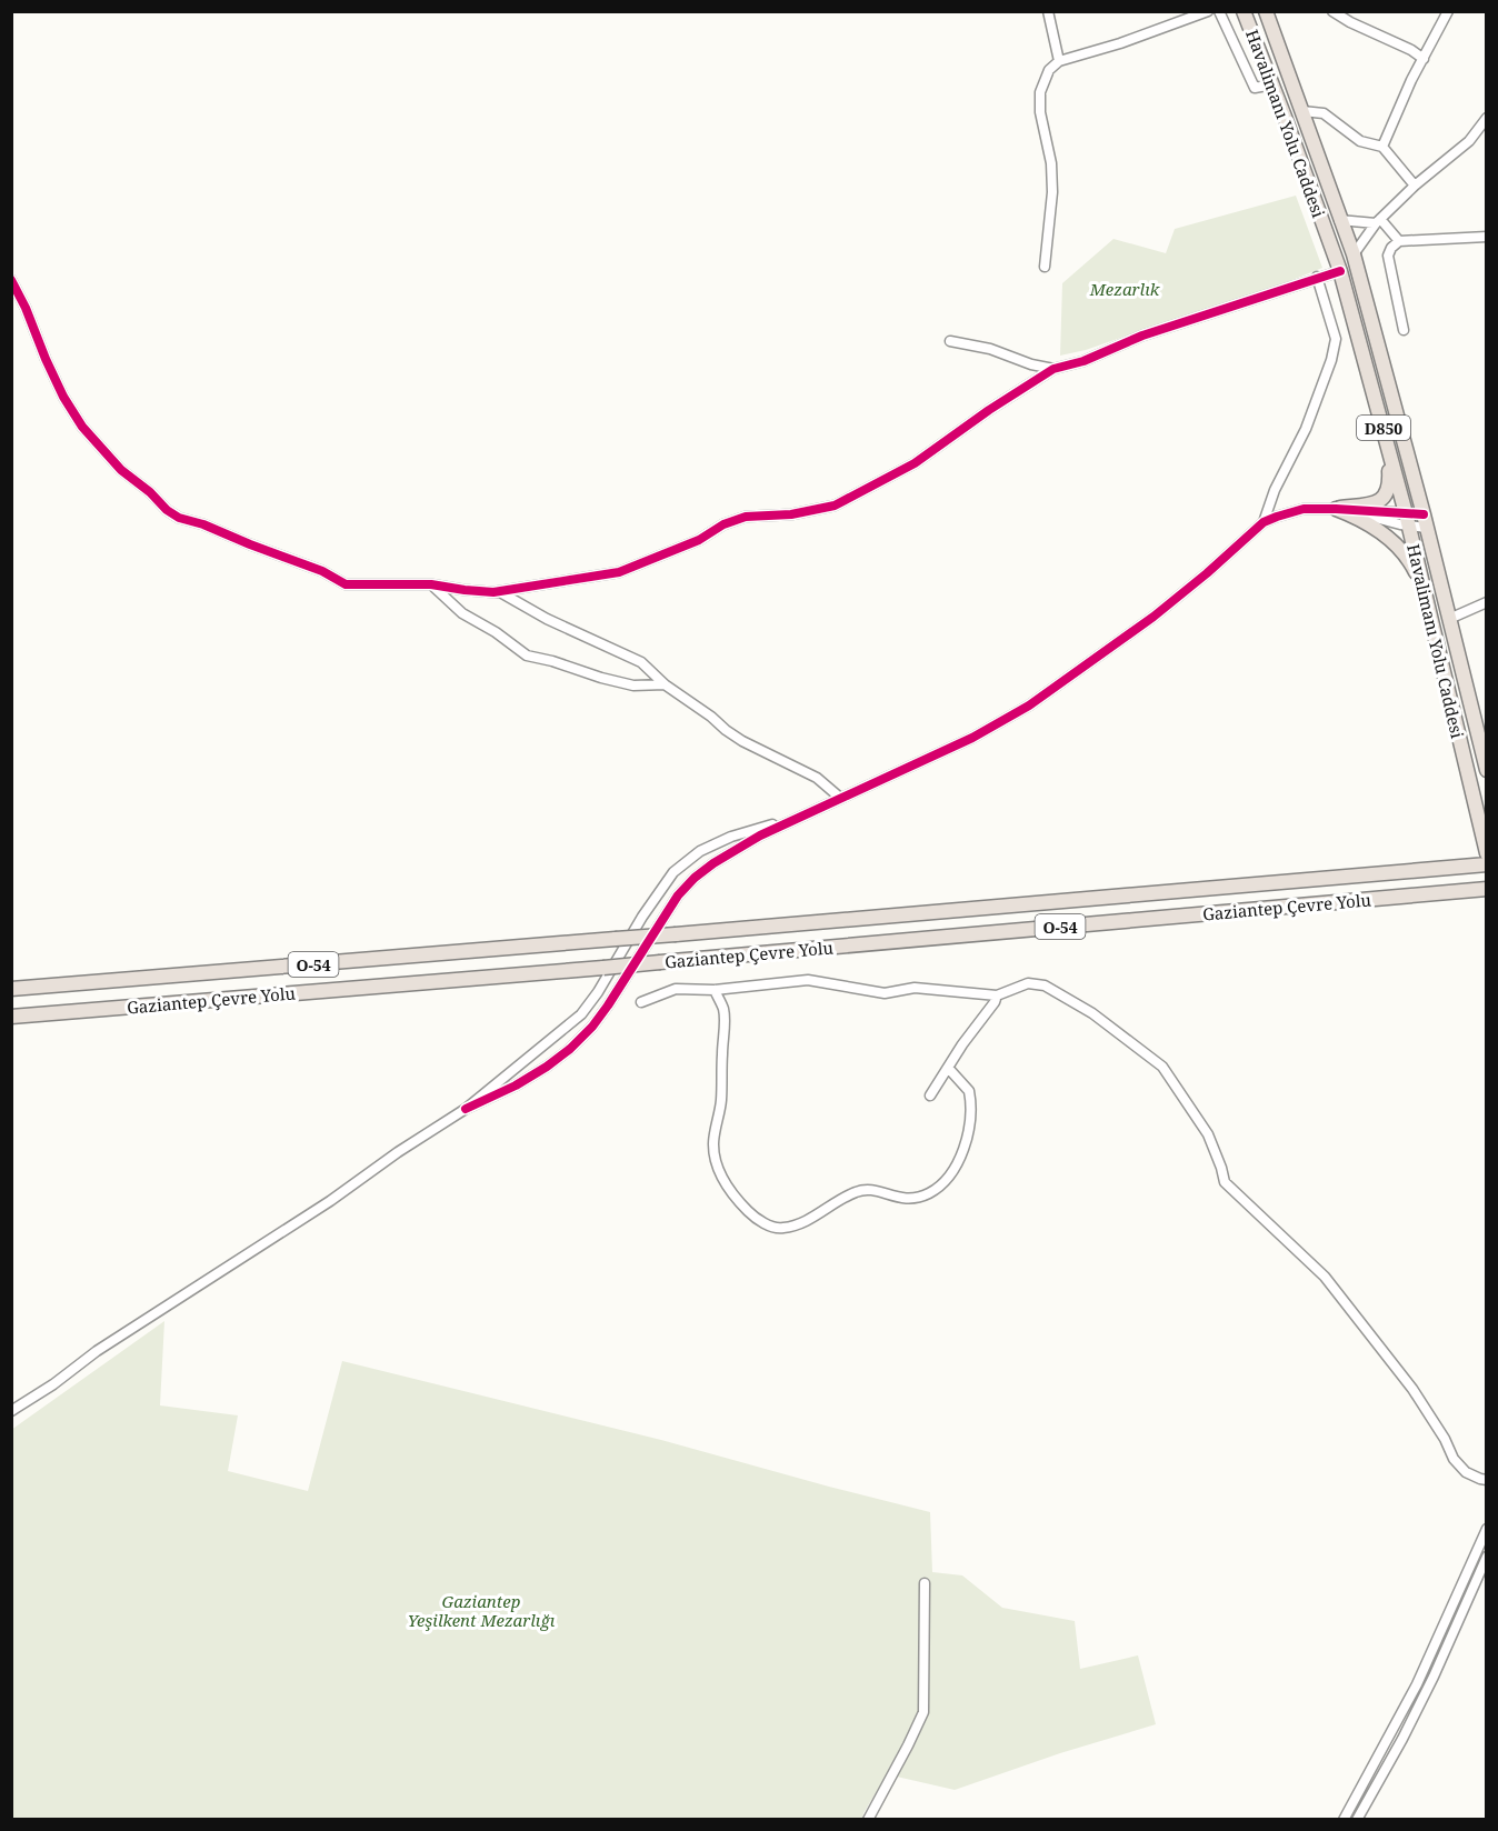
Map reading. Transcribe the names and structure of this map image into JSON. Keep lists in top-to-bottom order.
{
  "streets": {
    "highway": [
      "Havalimanı Yolu Caddesi",
      "D850",
      "Gaziantep Çevre Yolu",
      "O-54"
    ]
  },
  "parks": ["Mezarlık", "Gaziantep Yeşilkent Mezarlığı"]
}
